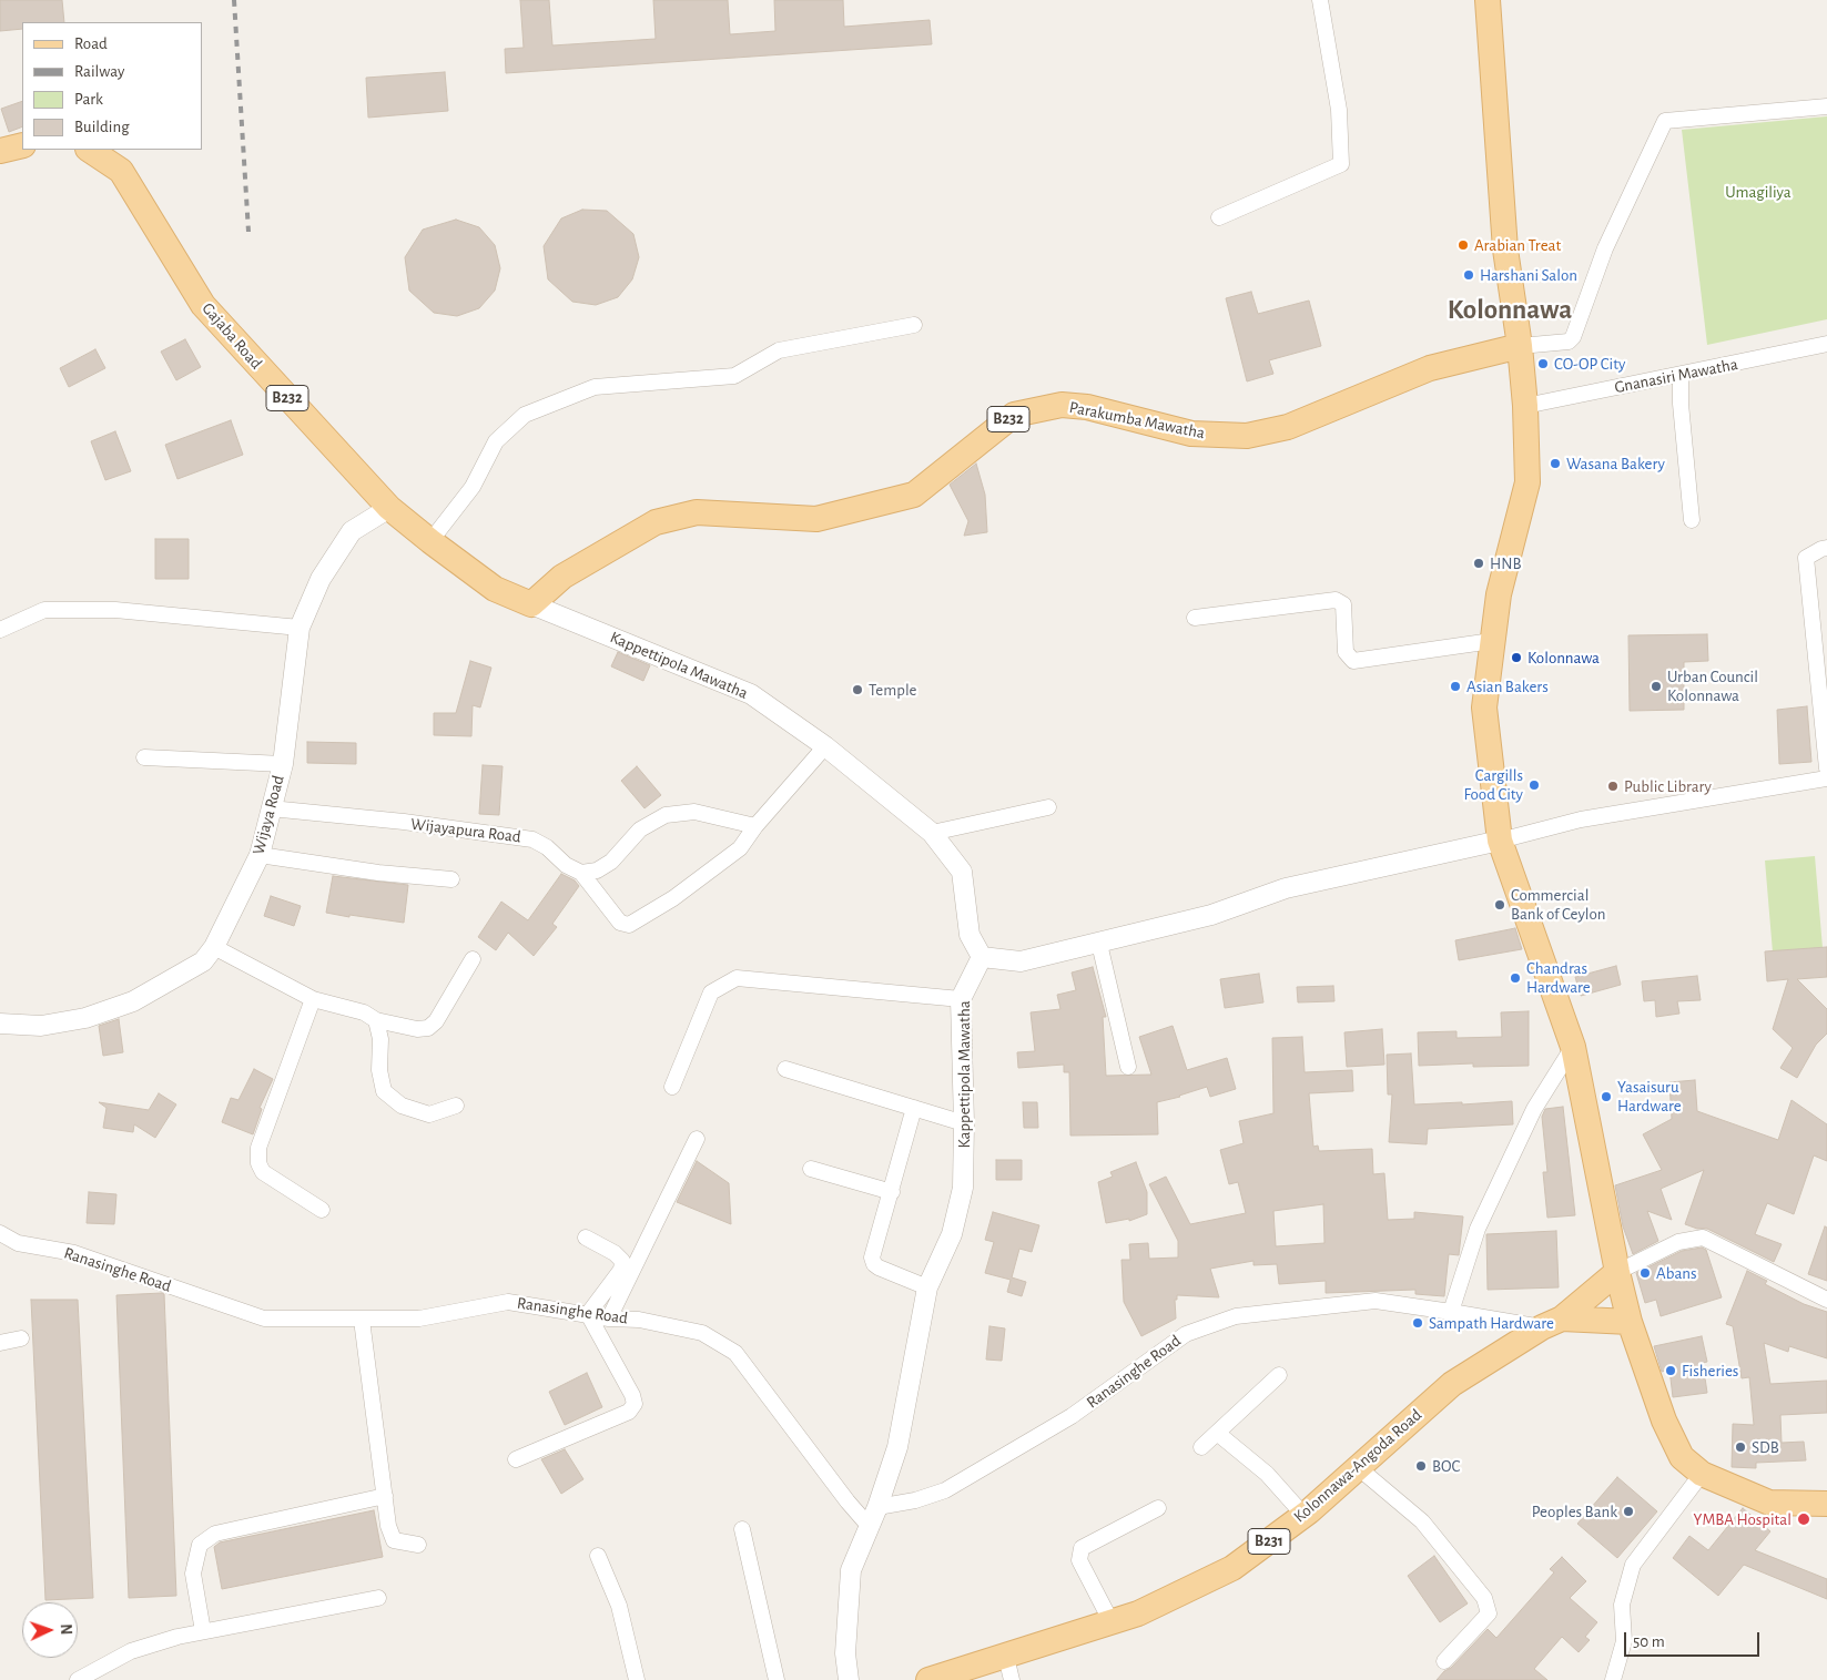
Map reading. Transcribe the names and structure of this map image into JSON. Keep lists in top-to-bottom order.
{
  "streets": {
    "main road": [
      "Gajaba Road",
      "B232",
      "Parakumba Mawatha",
      "Kolonnawa-Angoda Road",
      "B231"
    ],
    "street": [
      "Gnanasiri Mawatha",
      "Kappettipola Mawatha",
      "Wijaya Road",
      "Wijayapura Road",
      "Ranasinghe Road"
    ]
  },
  "crossings": [
    ["Gajaba Road", "Parakumba Mawatha"],
    ["Gajaba Road", "Kappettipola Mawatha"],
    ["Gajaba Road", "Wijaya Road"],
    ["Parakumba Mawatha", "Kappettipola Mawatha"],
    ["Kappettipola Mawatha", "Ranasinghe Road"],
    ["Wijaya Road", "Wijayapura Road"],
    ["Ranasinghe Road", "Kolonnawa-Angoda Road"]
  ],
  "districts": ["Kolonnawa"],
  "parks": ["Umagiliya"],
  "places": [
    "Arabian Treat",
    "Harshani Salon",
    "CO-OP City",
    "Wasana Bakery",
    "HNB",
    "Kolonnawa",
    "Asian Bakers",
    "Urban Council Kolonnawa",
    "Temple",
    "Cargills Food City",
    "Public Library",
    "Commercial Bank of Ceylon",
    "Chandras Hardware",
    "Yasaisuru Hardware",
    "Abans",
    "Sampath Hardware",
    "Fisheries",
    "SDB",
    "BOC",
    "Peoples Bank",
    "YMBA Hospital"
  ],
  "legend": [
    "Road",
    "Railway",
    "Park",
    "Building"
  ],
  "scale_bar": "50 m",
  "north": "right"
}
